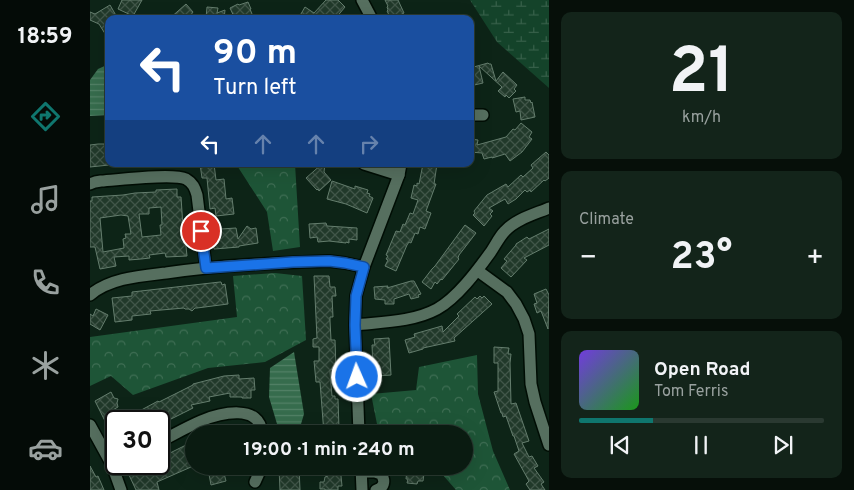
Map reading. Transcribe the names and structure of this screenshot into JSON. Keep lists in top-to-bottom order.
{
  "page": {
    "tabs": "18:59",
    "tile": [
      ["21", "km/h"],
      "Climate"
    ],
    "turn": ["90 m", "Turn left"],
    "heat": ["−", "23°", "+"],
    "song": ["Open Road", "Tom Ferris"],
    "limit": "30",
    "trip": "19:00 · 1 min · 240 m"
  }
}
